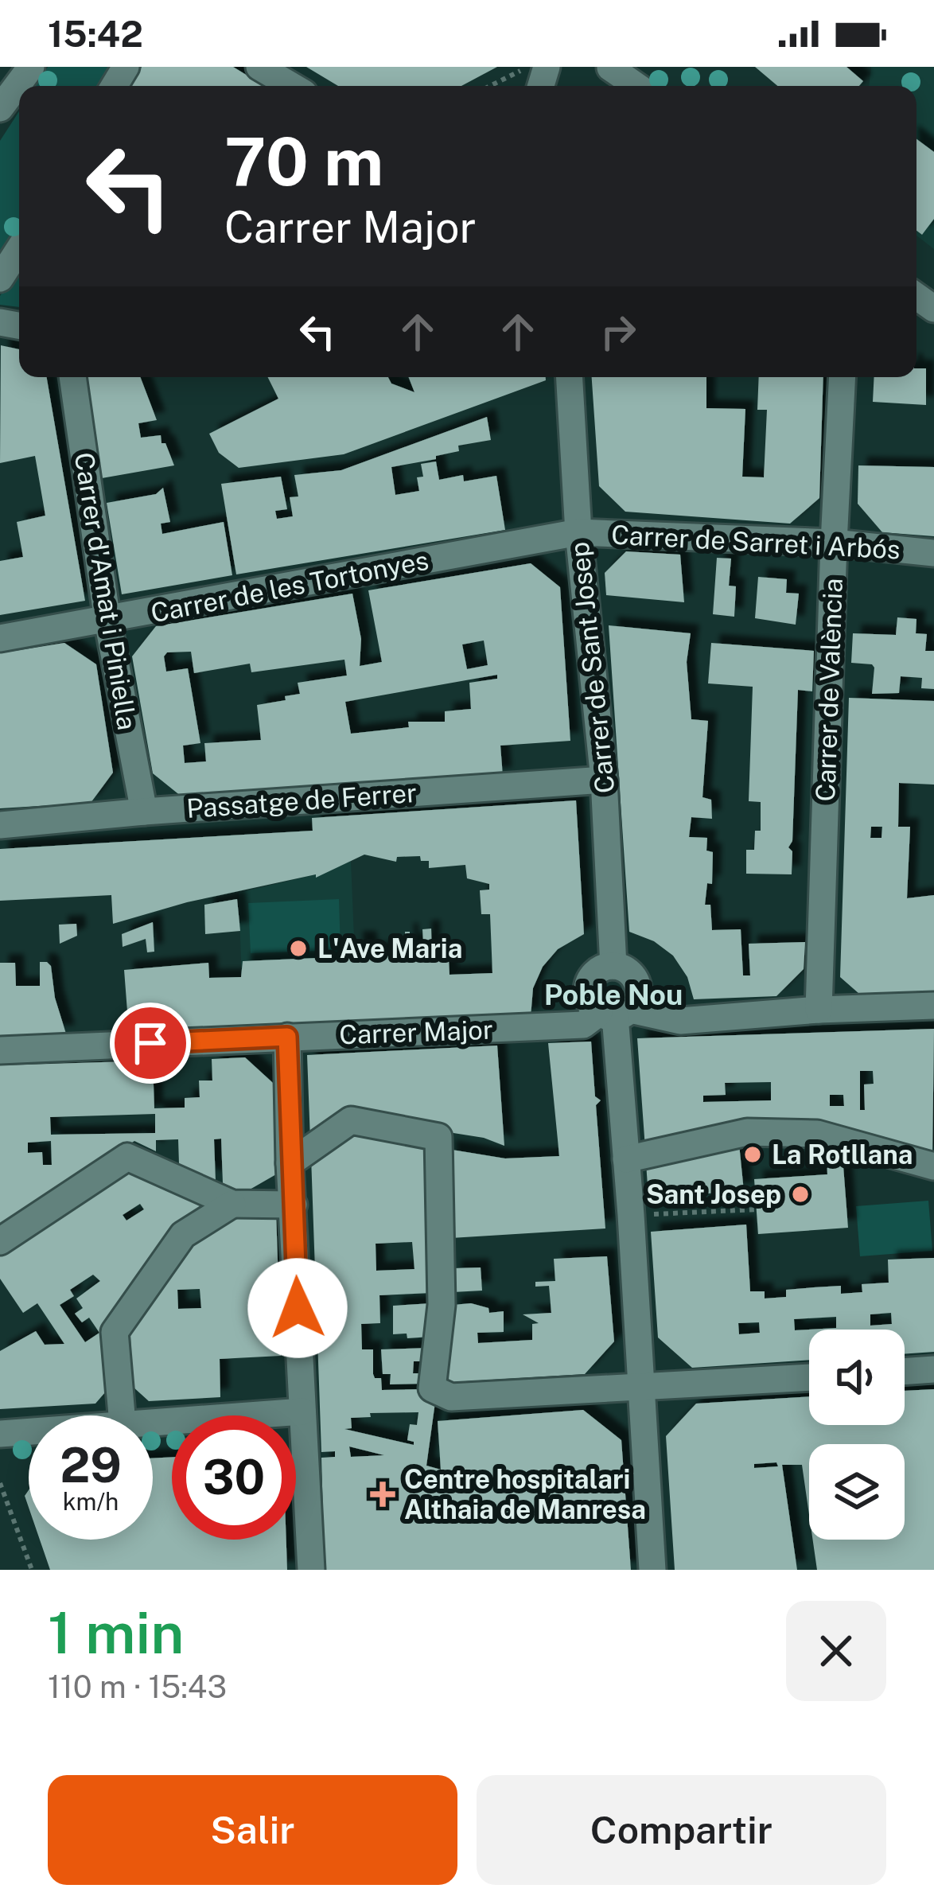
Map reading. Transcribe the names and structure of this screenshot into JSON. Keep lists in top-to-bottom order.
{
  "streets": {
    "street": [
      "Carrer de Sarret i Arbós",
      "Carrer de les Tortonyes",
      "Carrer d'Amat i Piniella",
      "Carrer de Sant Josep",
      "Carrer de València",
      "Passatge de Ferrer",
      "Carrer Major"
    ]
  },
  "crossings": [
    ["Carrer de Sarret i Arbós", "Carrer de les Tortonyes"],
    ["Carrer de Sarret i Arbós", "Carrer de Sant Josep"],
    ["Carrer de Sarret i Arbós", "Carrer de València"],
    ["Carrer de les Tortonyes", "Carrer d'Amat i Piniella"],
    ["Carrer de les Tortonyes", "Carrer de Sant Josep"],
    ["Carrer d'Amat i Piniella", "Passatge de Ferrer"],
    ["Carrer de Sant Josep", "Passatge de Ferrer"],
    ["Carrer de Sant Josep", "Carrer Major"],
    ["Carrer de València", "Carrer Major"]
  ],
  "districts": ["Poble Nou"],
  "places": {
    "other": ["L'Ave Maria", "La Rotllana", "Sant Josep"],
    "health": ["Centre hospitalari Althaia de Manresa"]
  },
  "page": {
    "status": "15:42",
    "turn": ["70 m", "Carrer Major"],
    "speed": "29 km/h",
    "limit": "30",
    "heading": ["1 min", "110 m · 15:43"],
    "buttons": ["Salir", "Compartir"]
  }
}
